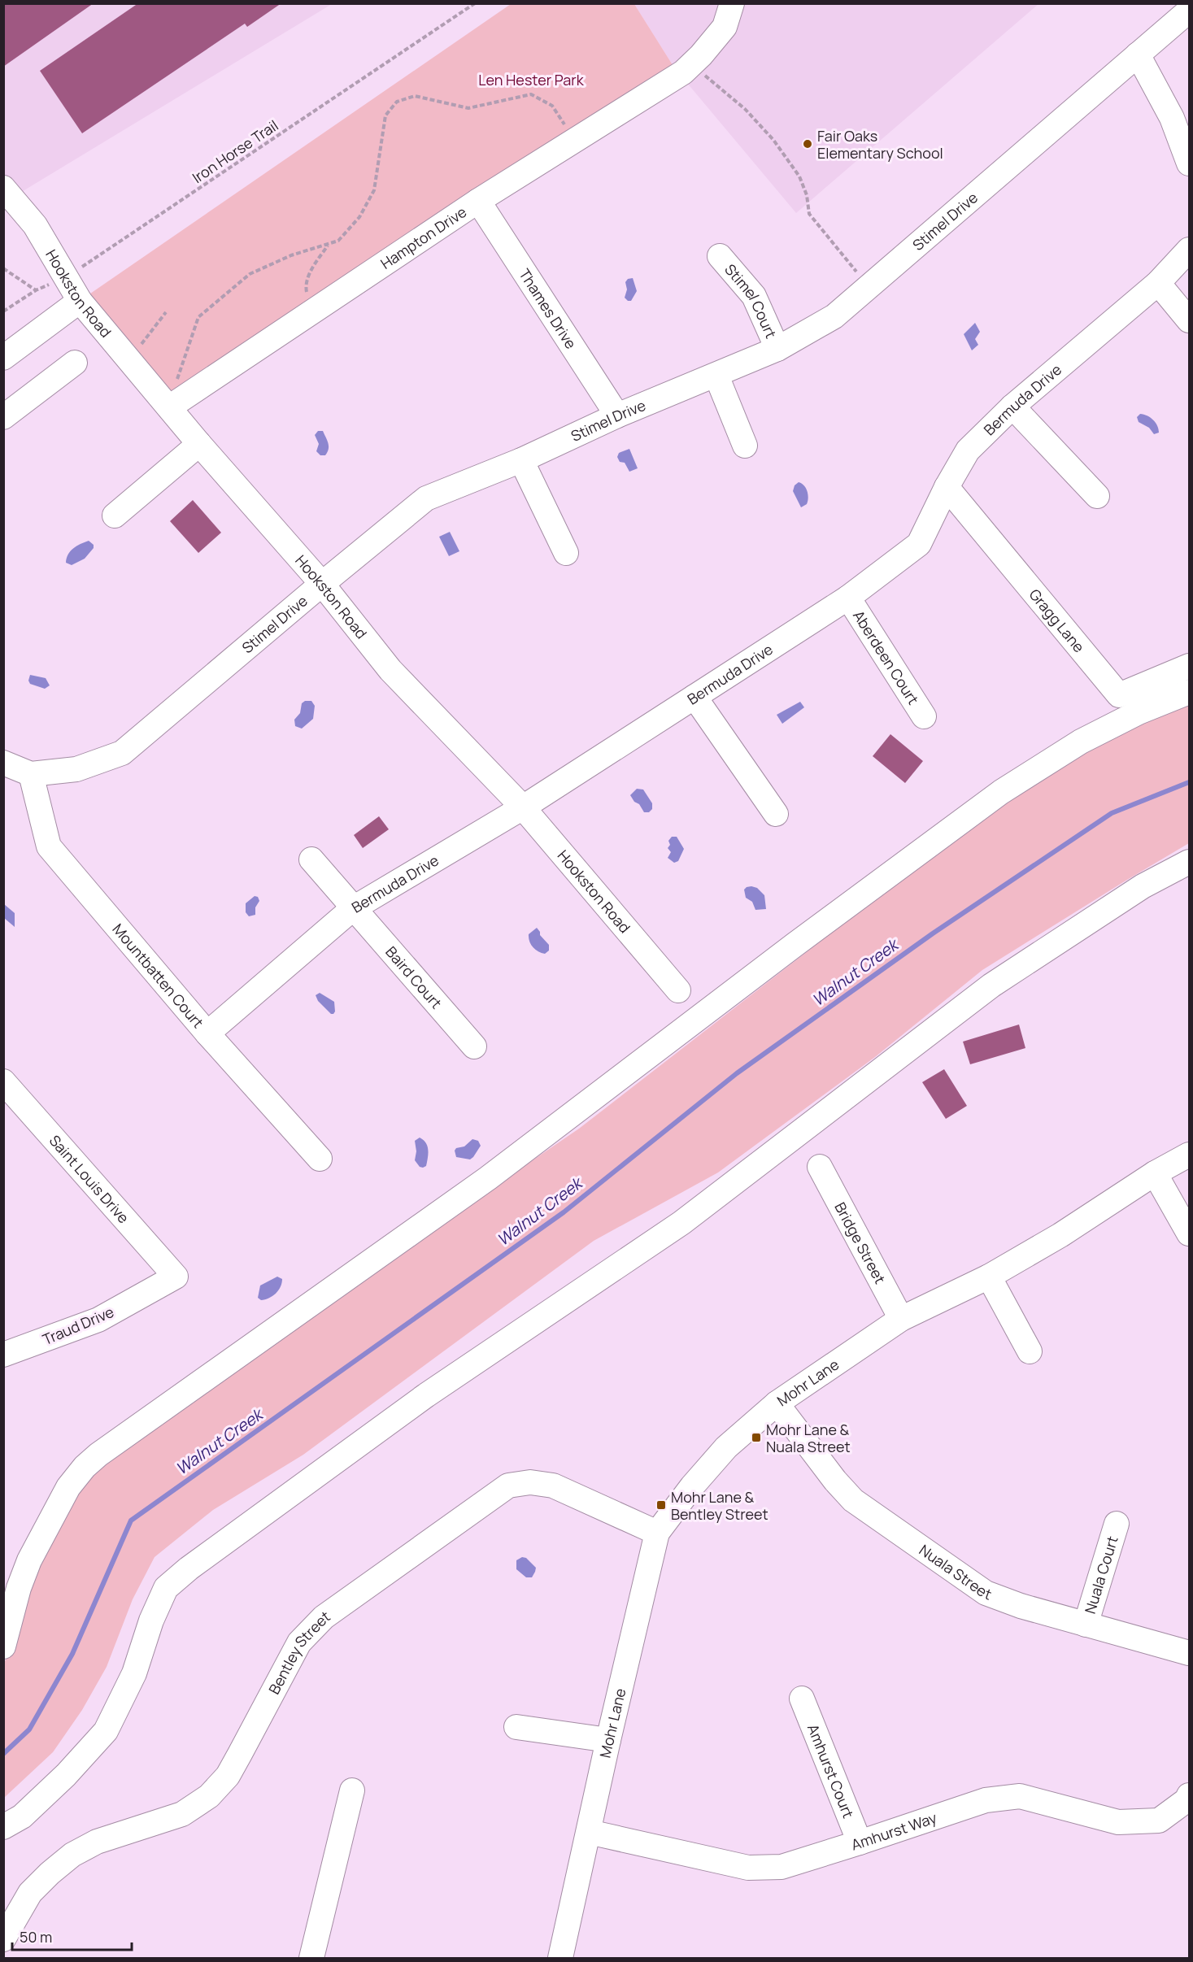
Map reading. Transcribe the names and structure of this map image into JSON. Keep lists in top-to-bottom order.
{
  "streets": {
    "street": [
      "Stimel Drive",
      "Hampton Drive",
      "Hookston Road",
      "Stimel Court",
      "Thames Drive",
      "Bermuda Drive",
      "Gragg Lane",
      "Aberdeen Court",
      "Mountbatten Court",
      "Baird Court",
      "Saint Louis Drive",
      "Bridge Street",
      "Traud Drive",
      "Mohr Lane",
      "Nuala Street",
      "Nuala Court",
      "Bentley Street",
      "Amhurst Court",
      "Amhurst Way"
    ],
    "path": ["Iron Horse Trail"]
  },
  "crossings": [
    ["Iron Horse Trail", "Hookston Road"],
    ["Stimel Drive", "Hookston Road"],
    ["Stimel Drive", "Stimel Court"],
    ["Stimel Drive", "Thames Drive"],
    ["Stimel Drive", "Mountbatten Court"],
    ["Hampton Drive", "Hookston Road"],
    ["Hampton Drive", "Thames Drive"],
    ["Hookston Road", "Bermuda Drive"],
    ["Bermuda Drive", "Gragg Lane"],
    ["Bermuda Drive", "Aberdeen Court"],
    ["Bermuda Drive", "Mountbatten Court"],
    ["Bermuda Drive", "Baird Court"],
    ["Saint Louis Drive", "Traud Drive"],
    ["Bridge Street", "Mohr Lane"],
    ["Mohr Lane", "Nuala Street"],
    ["Mohr Lane", "Bentley Street"],
    ["Mohr Lane", "Amhurst Way"],
    ["Nuala Street", "Nuala Court"],
    ["Amhurst Court", "Amhurst Way"]
  ],
  "water": ["Walnut Creek"],
  "parks": ["Len Hester Park"],
  "places": {
    "other": ["Fair Oaks Elementary School"],
    "transit": ["Mohr Lane & Nuala Street", "Mohr Lane & Bentley Street"]
  },
  "scale_bar": "50 m"
}
